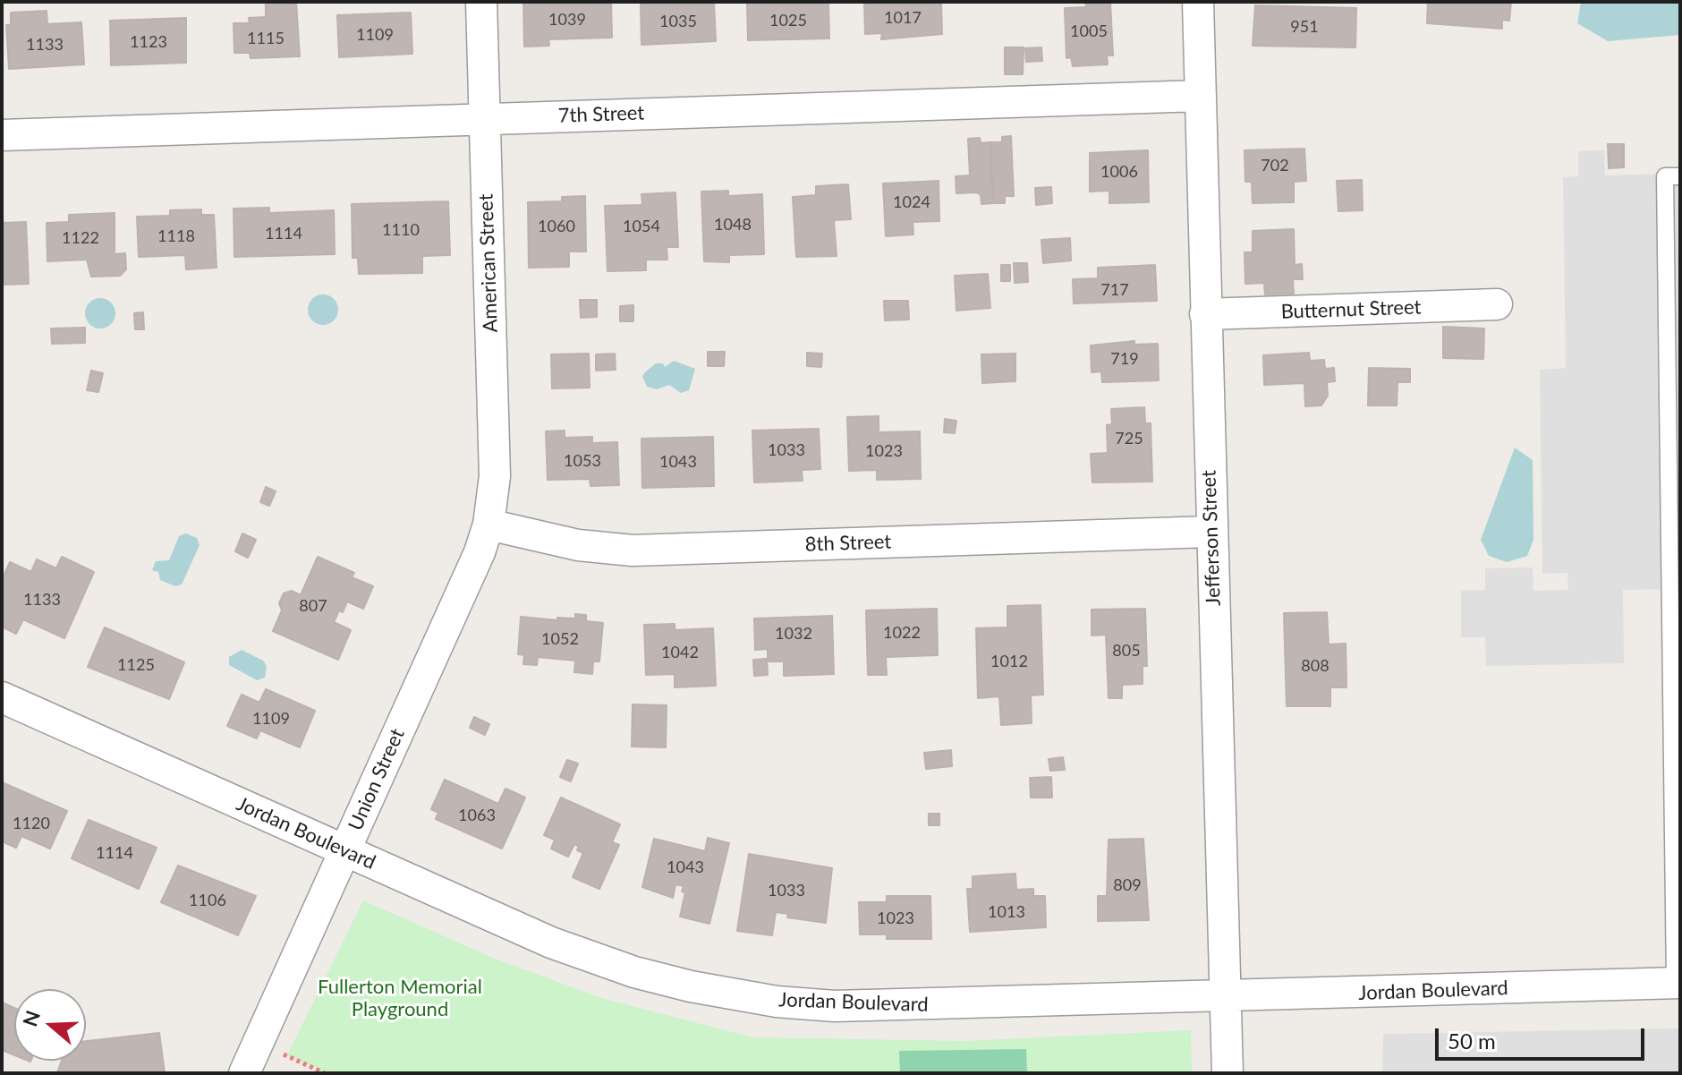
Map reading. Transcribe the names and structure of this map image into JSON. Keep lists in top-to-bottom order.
{
  "streets": {
    "street": [
      "7th Street",
      "American Street",
      "Butternut Street",
      "Jefferson Street",
      "8th Street",
      "Union Street",
      "Jordan Boulevard"
    ]
  },
  "crossings": [
    ["7th Street", "American Street"],
    ["7th Street", "Jefferson Street"],
    ["American Street", "8th Street"],
    ["American Street", "Union Street"],
    ["Butternut Street", "Jefferson Street"],
    ["Jefferson Street", "8th Street"],
    ["Jefferson Street", "Jordan Boulevard"],
    ["8th Street", "Union Street"],
    ["Union Street", "Jordan Boulevard"]
  ],
  "parks": ["Fullerton Memorial Playground"],
  "house_numbers": [
    "1017",
    "1039",
    "1025",
    "1035",
    "951",
    "1005",
    "1109",
    "1115",
    "1123",
    "1133",
    "702",
    "1006",
    "1024",
    "1048",
    "1060",
    "1054",
    "1110",
    "1114",
    "1118",
    "1122",
    "717",
    "719",
    "725",
    "1033",
    "1023",
    "1053",
    "1043",
    "1133",
    "807",
    "1022",
    "1032",
    "1052",
    "805",
    "1042",
    "1012",
    "1125",
    "808",
    "1109",
    "1063",
    "1120",
    "1114",
    "1043",
    "809",
    "1033",
    "1106",
    "1013",
    "1023"
  ],
  "scale_bar": "50 m",
  "north": "left"
}
